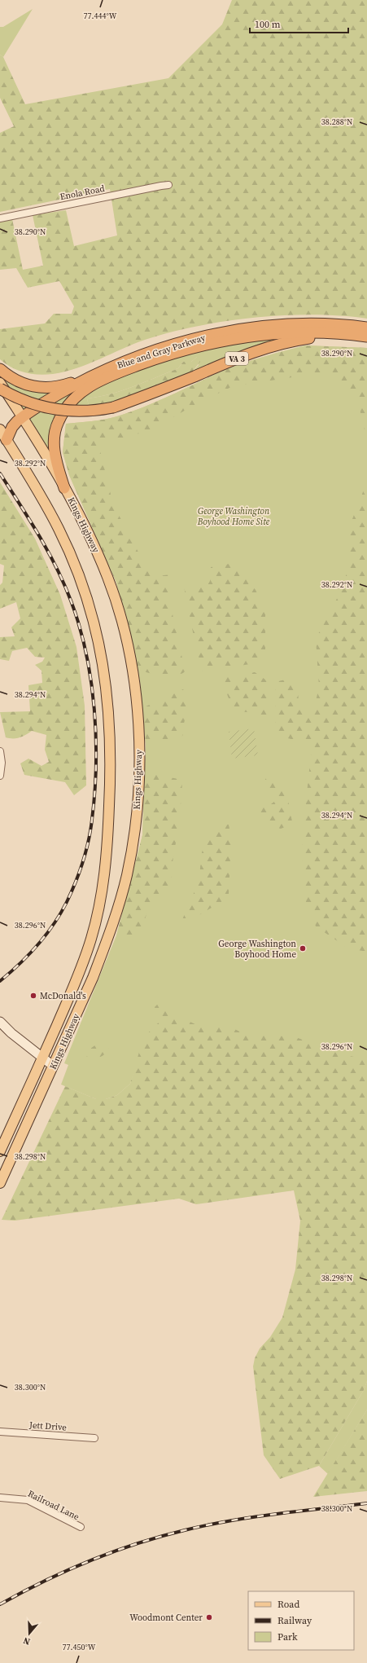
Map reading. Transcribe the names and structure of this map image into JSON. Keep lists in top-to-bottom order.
{
  "streets": {
    "highway": ["Blue and Gray Parkway", "VA 3"],
    "main road": ["Kings Highway"],
    "street": ["Enola Road", "Jett Drive", "Railroad Lane"]
  },
  "parks": ["George Washington Boyhood Home Site"],
  "places": ["George Washington Boyhood Home", "McDonald's", "Woodmont Center"],
  "legend": ["Road", "Railway", "Park"],
  "scale_bar": "100 m",
  "north": "bottom",
  "coordinates": [
    "77.444°W",
    "38.288°N",
    "38.290°N",
    "38.292°N",
    "38.294°N",
    "38.296°N",
    "38.298°N",
    "38.300°N",
    "77.450°W"
  ]
}
